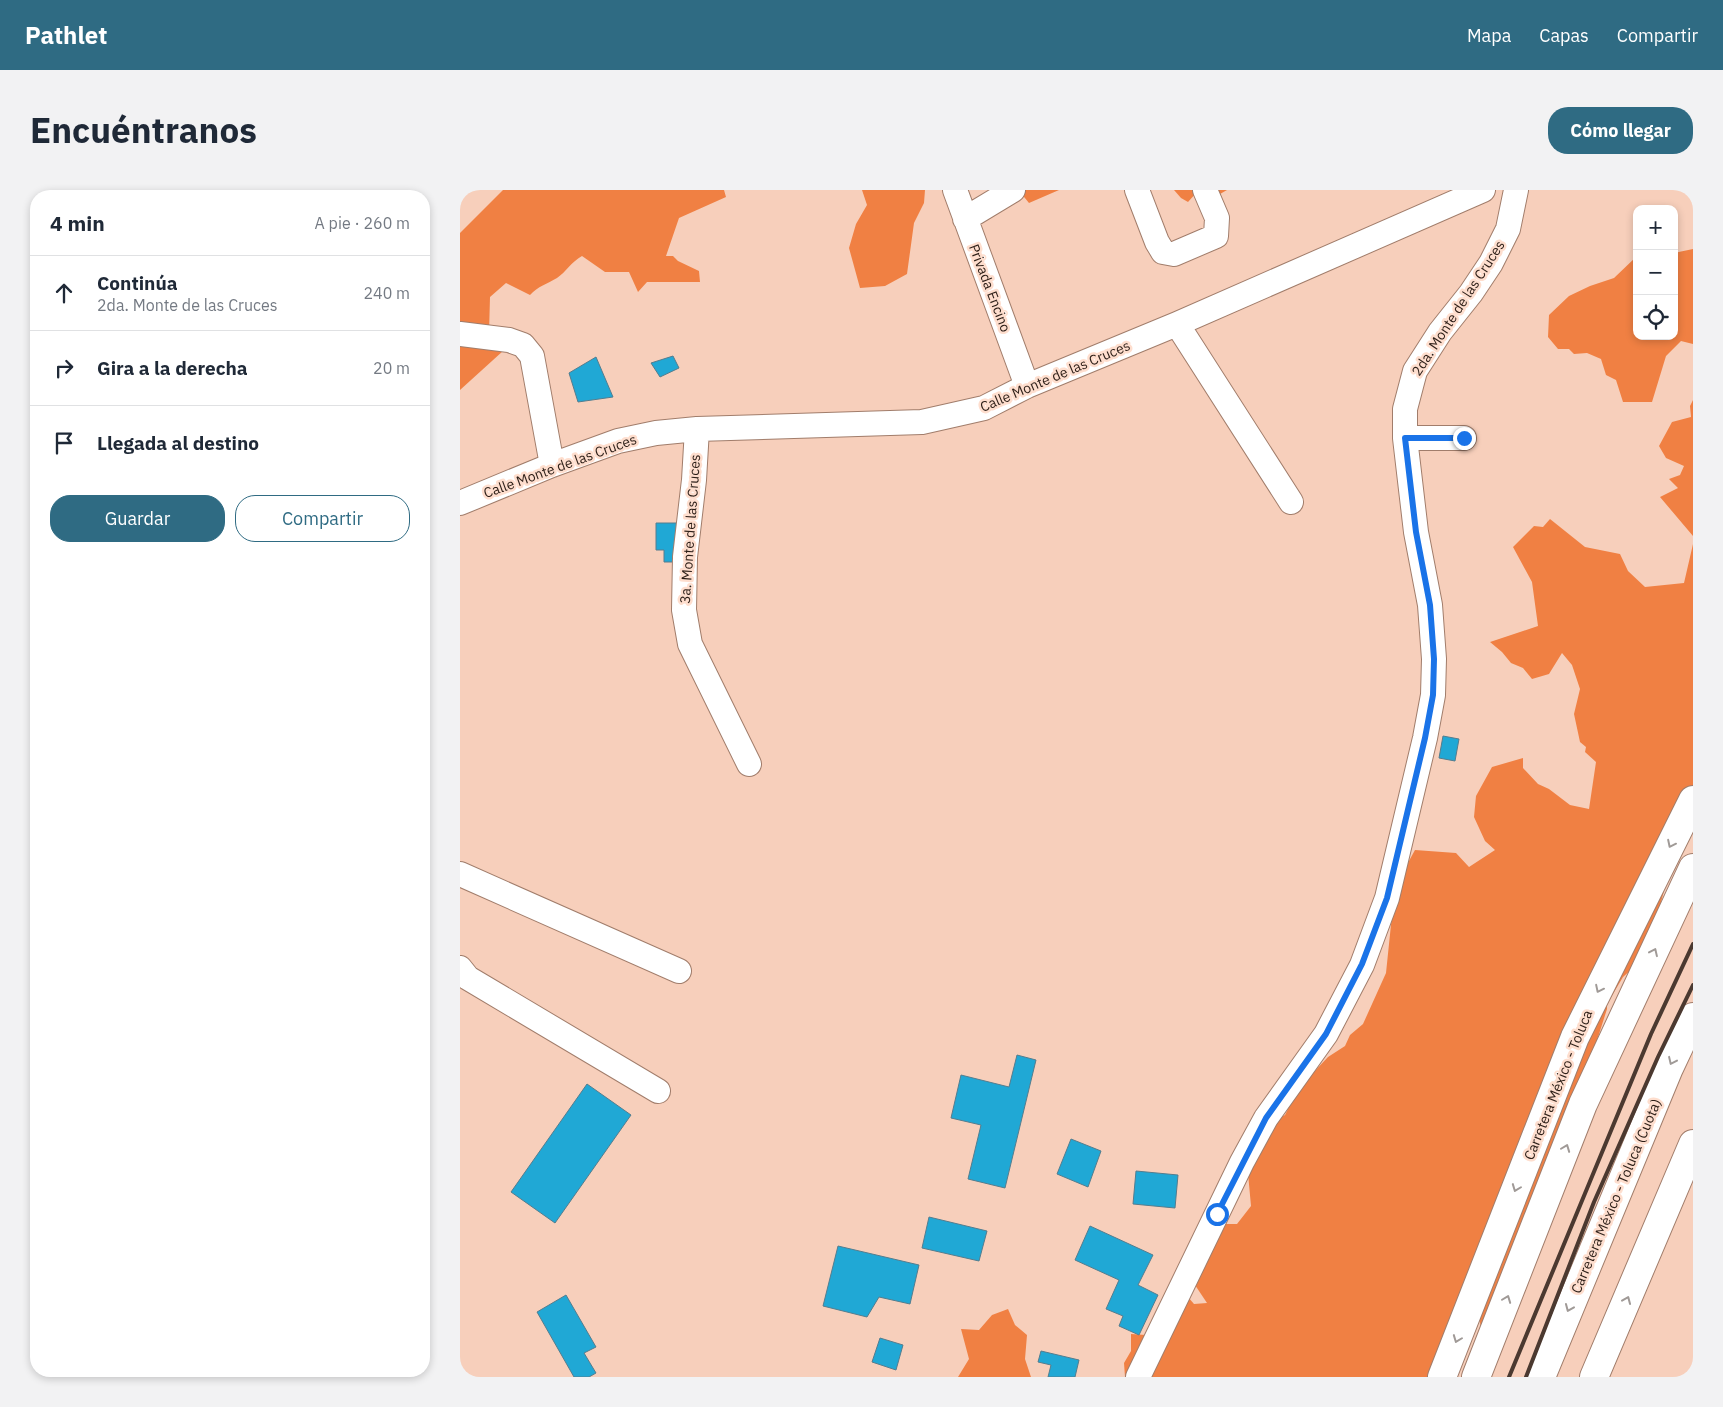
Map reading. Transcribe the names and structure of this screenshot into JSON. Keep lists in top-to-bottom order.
{
  "streets": {
    "main road": ["Carretera México - Toluca", "Carretera México - Toluca (Cuota)"],
    "street": [
      "Privada Encino",
      "2da. Monte de las Cruces",
      "Calle Monte de las Cruces",
      "3a. Monte de las Cruces"
    ]
  },
  "crossings": [
    ["Privada Encino", "Calle Monte de las Cruces"],
    ["Calle Monte de las Cruces", "3a. Monte de las Cruces"]
  ],
  "page": {
    "header": "Pathlet",
    "nav": ["Mapa", "Capas", "Compartir"],
    "title": "Encuéntranos",
    "buttons": [
      "Cómo llegar",
      ["Guardar", "Compartir"]
    ],
    "heading": ["4 min", "A pie · 260 m"],
    "map_buttons": ["+", "−"],
    "list": [
      ["Continúa", "2da. Monte de las Cruces", "240 m"],
      ["Gira a la derecha", "20 m"],
      "Llegada al destino"
    ]
  }
}
